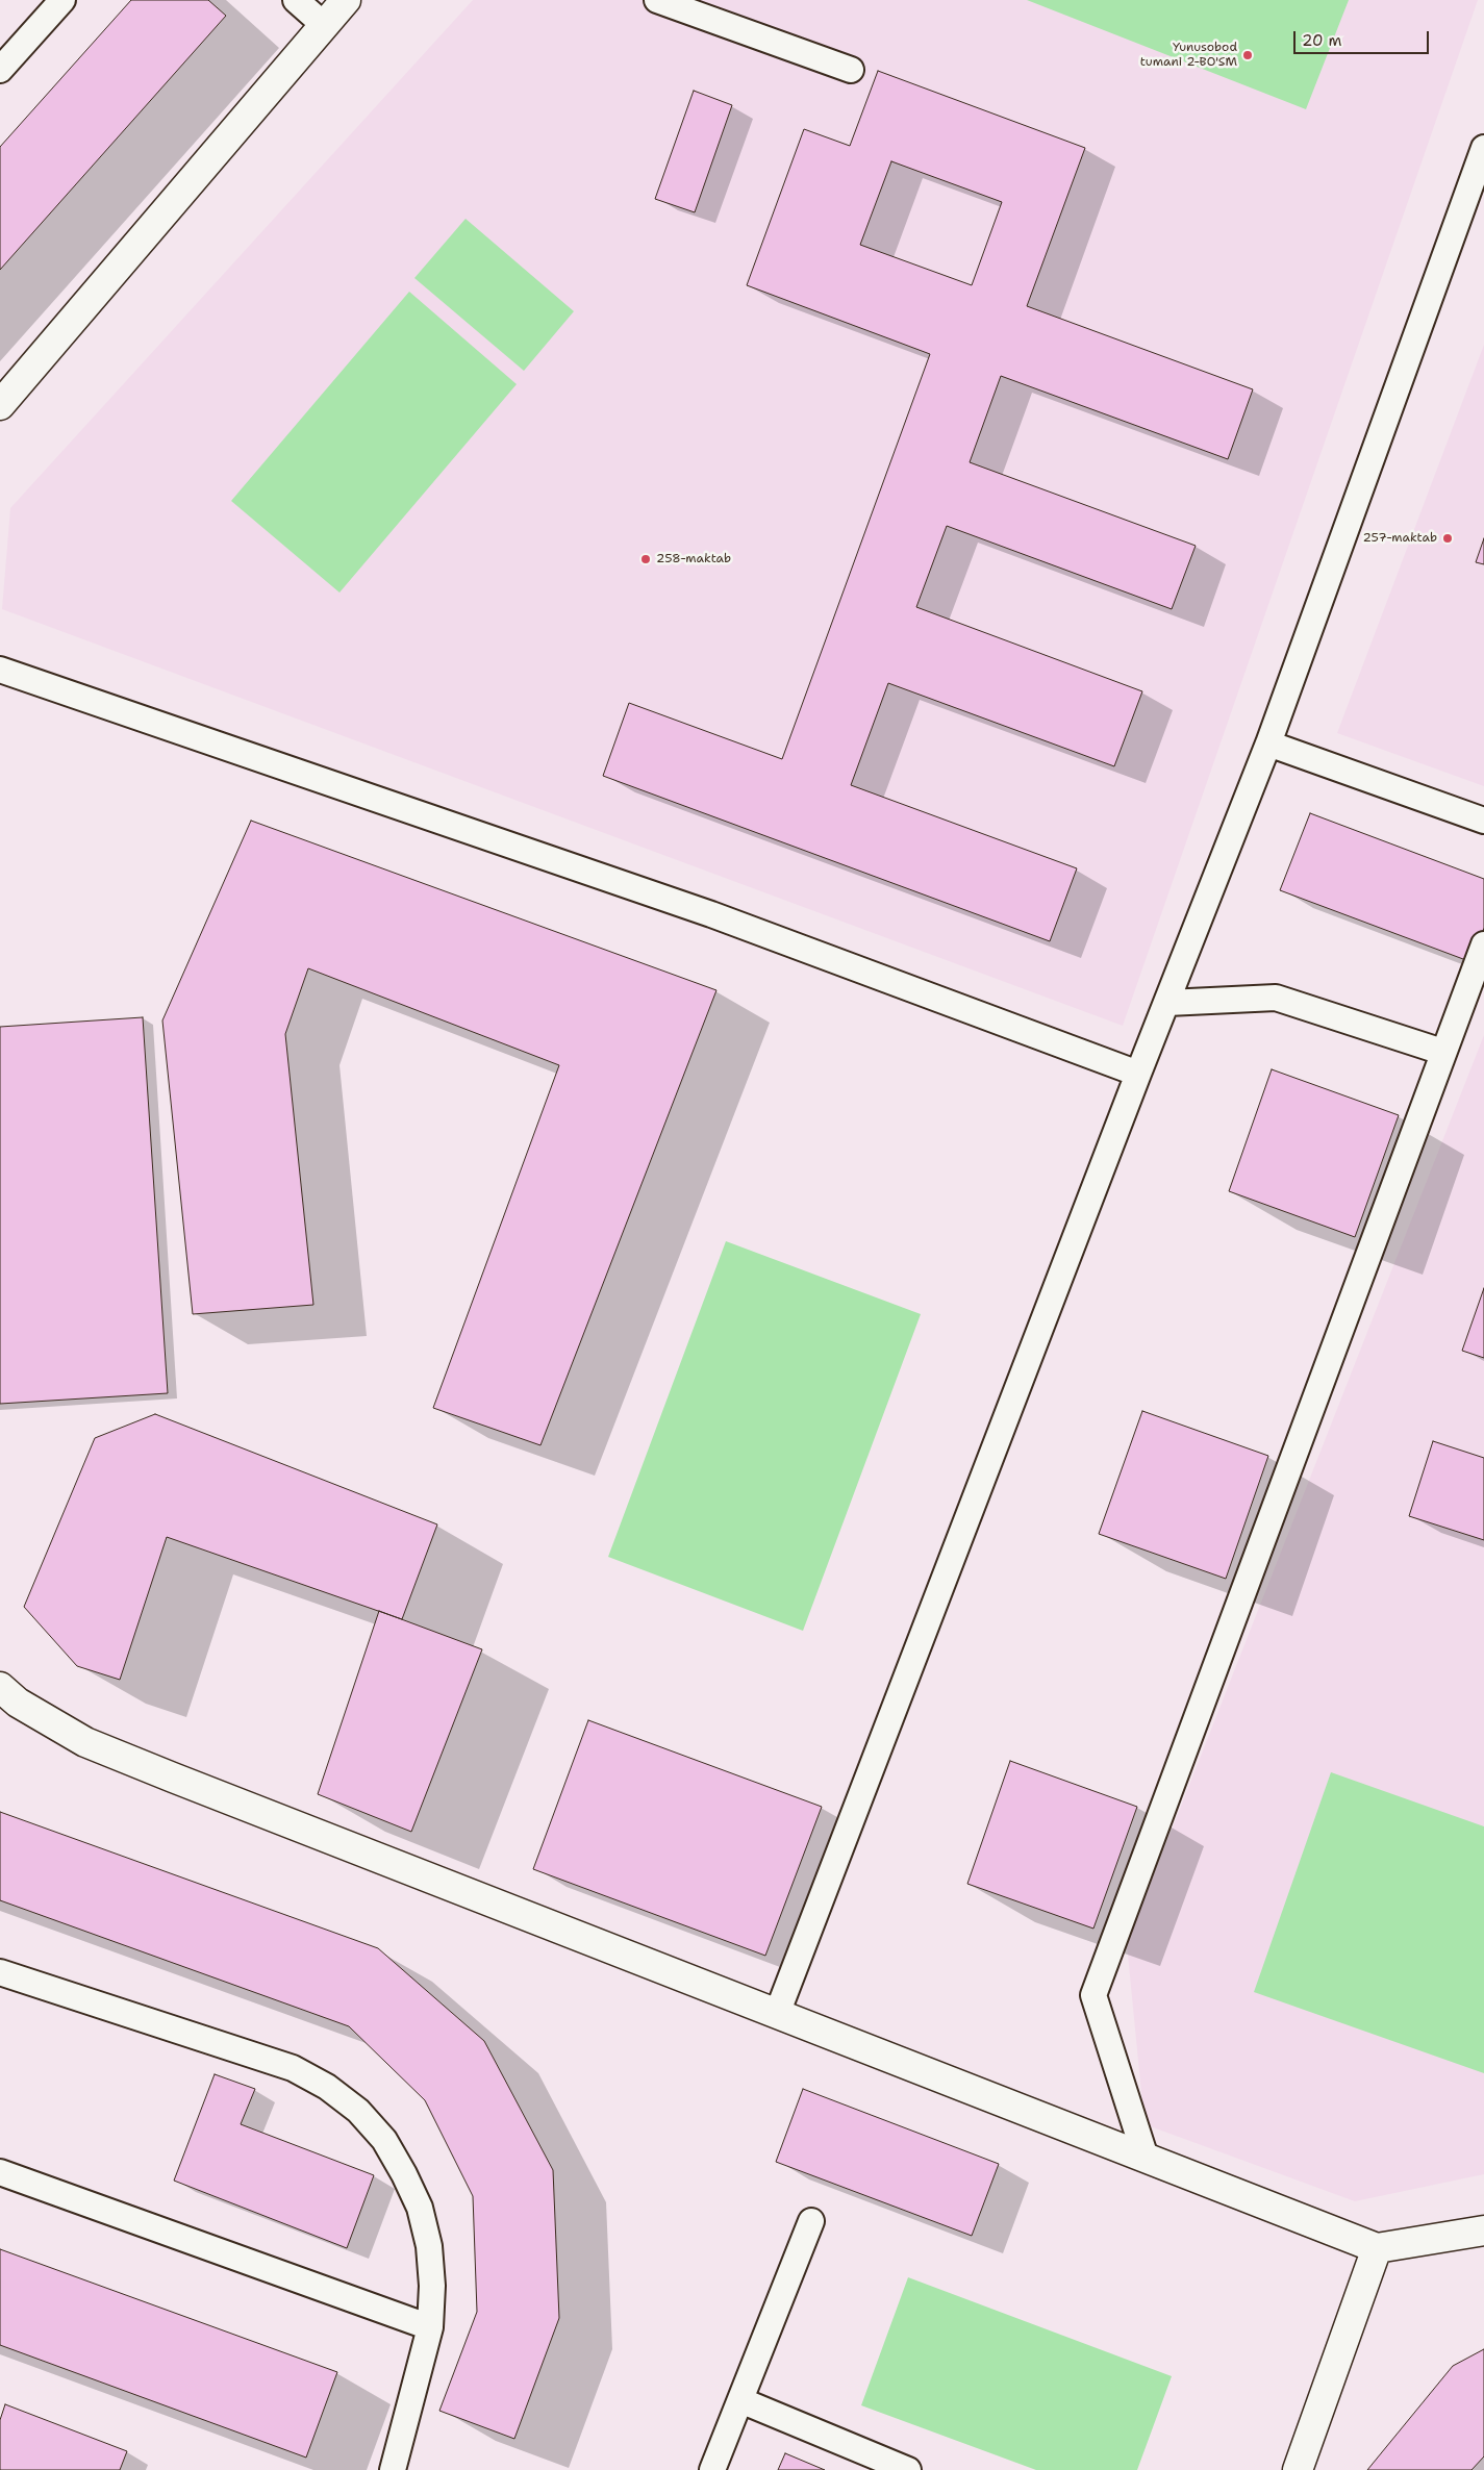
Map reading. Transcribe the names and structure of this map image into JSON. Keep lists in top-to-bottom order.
{
  "places": ["Yunusobod tumani 2-BO'SM", "257-maktab", "258-maktab"],
  "scale_bar": "20 m"
}
